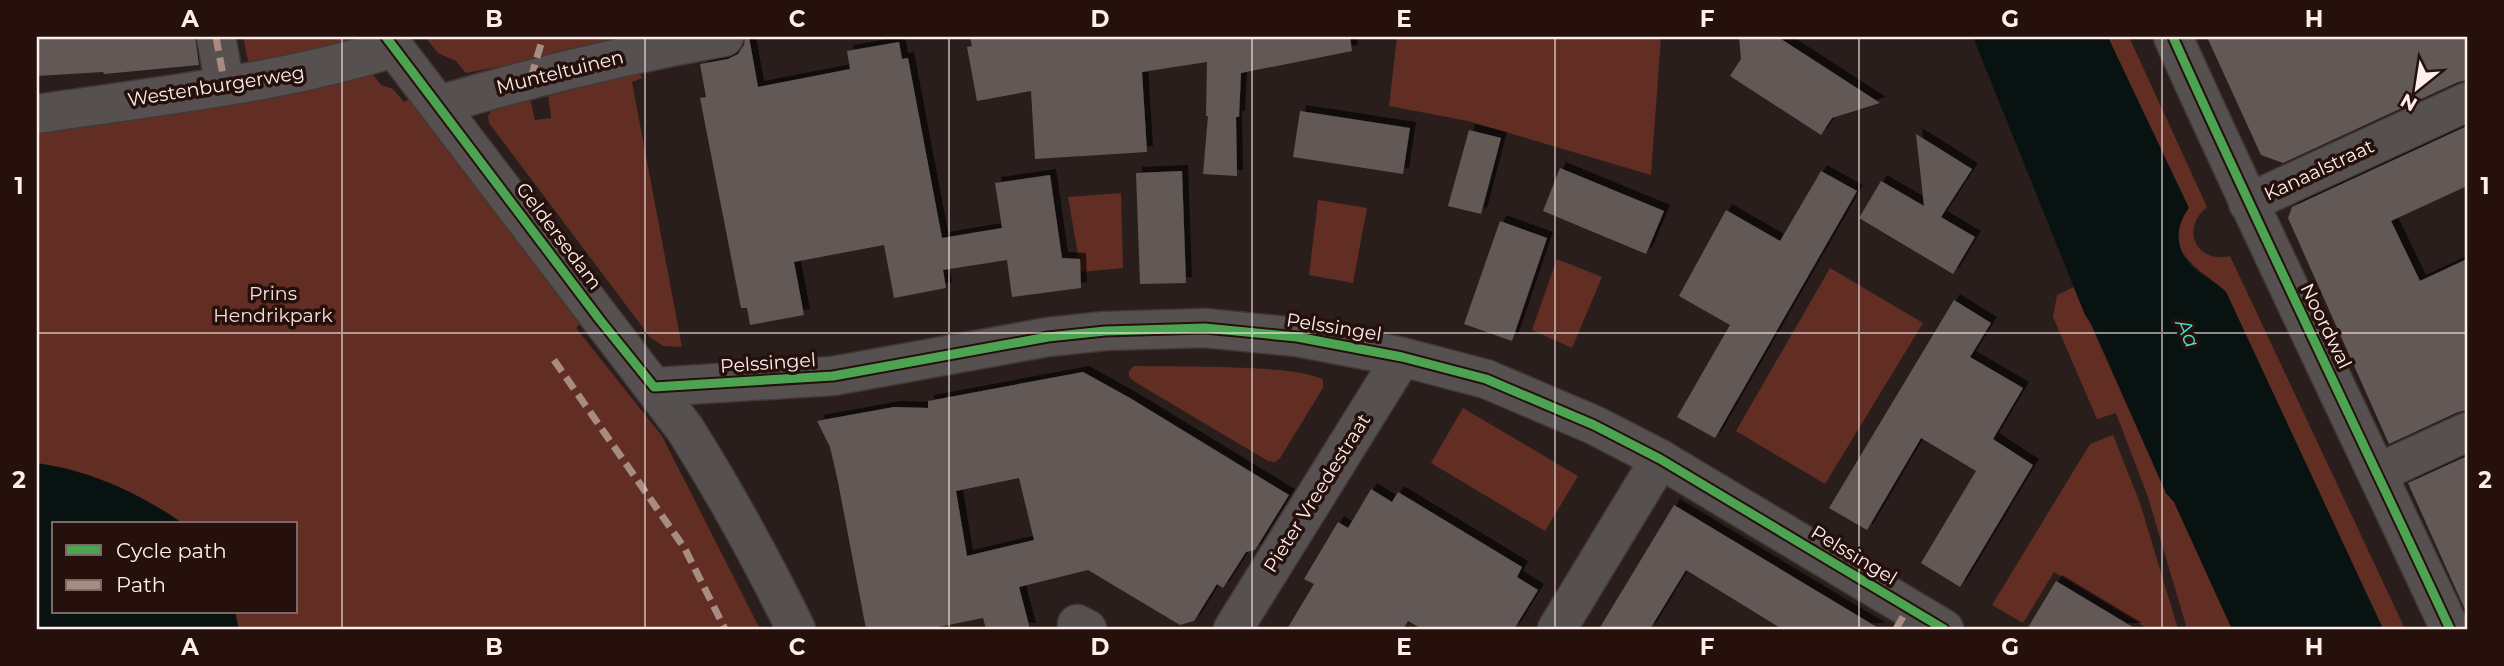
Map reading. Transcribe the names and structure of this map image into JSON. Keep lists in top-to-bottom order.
{
  "streets": {
    "street": [
      "Munteltuinen",
      "Westenburgerweg",
      "Kanaalstraat",
      "Geldersedam",
      "Noordwal",
      "Pelssingel",
      "Pieter Vreedestraat"
    ]
  },
  "crossings": [
    ["Munteltuinen", "Geldersedam"],
    ["Westenburgerweg", "Geldersedam"],
    ["Kanaalstraat", "Noordwal"],
    ["Geldersedam", "Pelssingel"],
    ["Pelssingel", "Pieter Vreedestraat"]
  ],
  "water": ["Aa"],
  "parks": ["Prins Hendrikpark"],
  "legend": ["Cycle path", "Path"],
  "north": "bottom left",
  "grid": {
    "columns": [
      "A",
      "B",
      "C",
      "D",
      "E",
      "F",
      "G",
      "H"
    ],
    "rows": ["1", "2"]
  }
}
